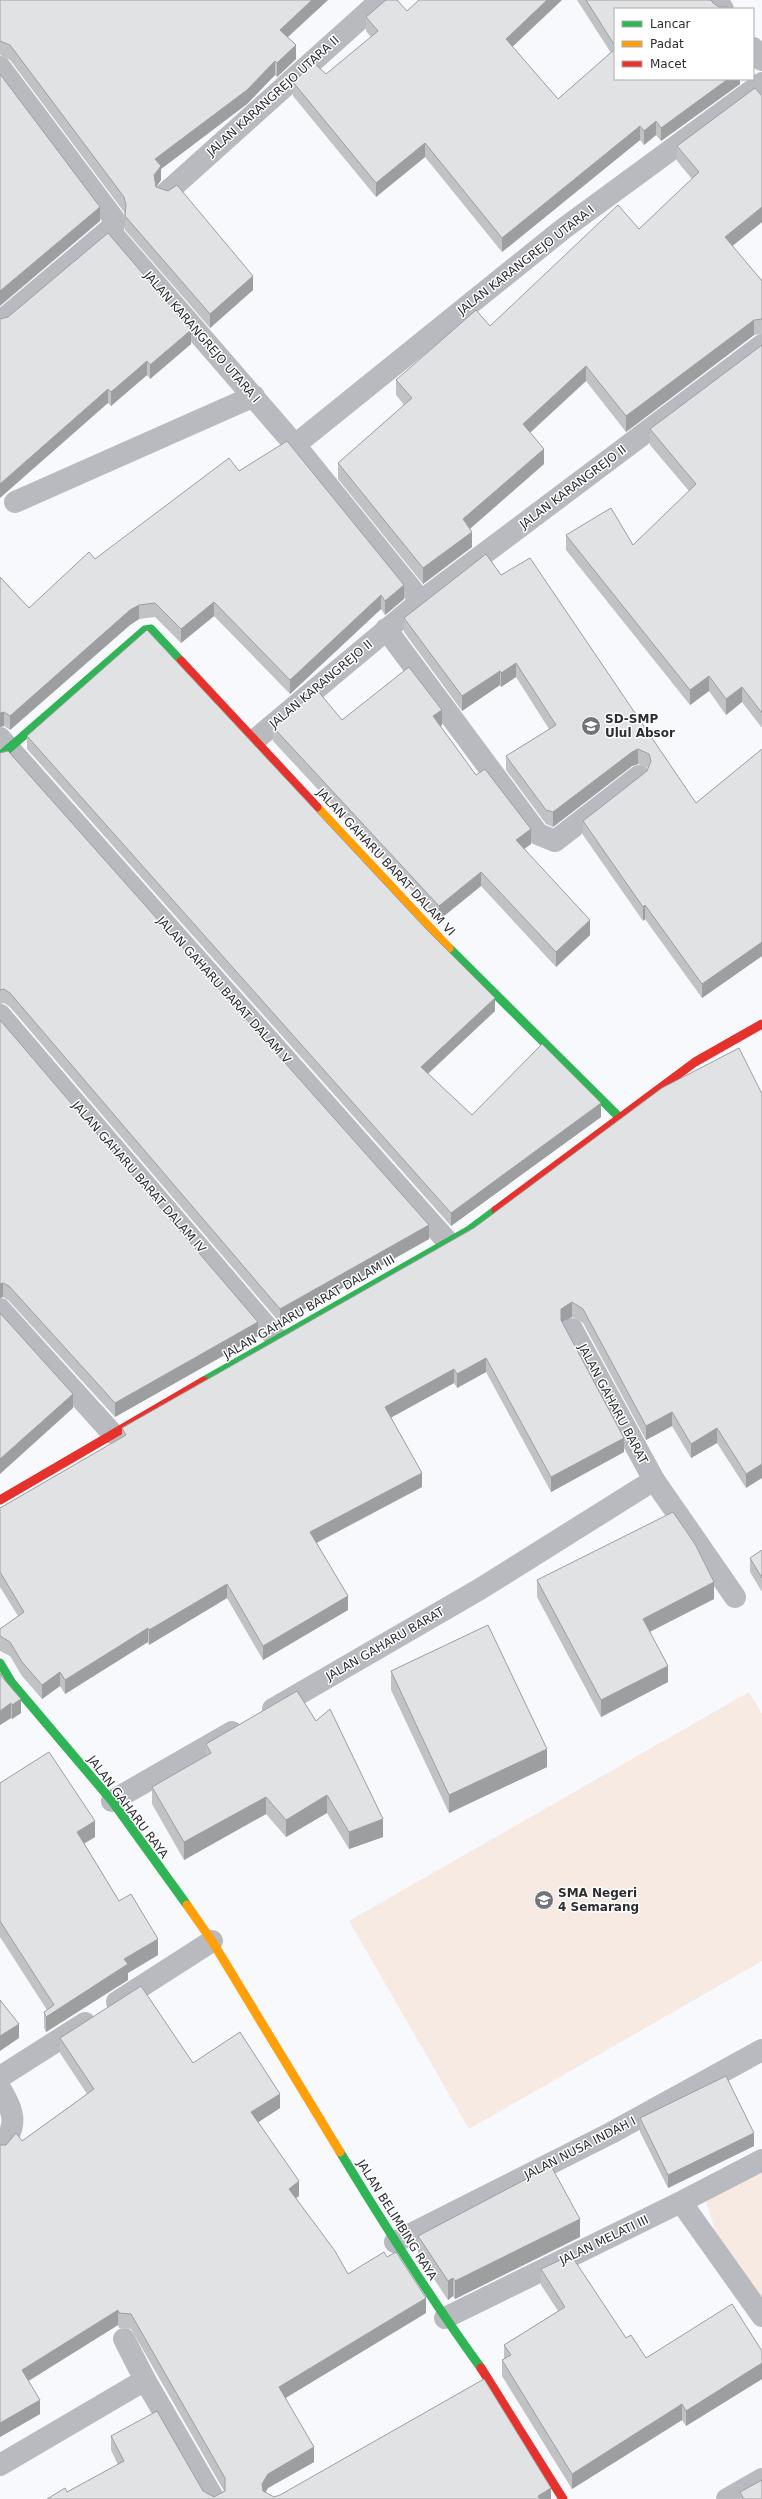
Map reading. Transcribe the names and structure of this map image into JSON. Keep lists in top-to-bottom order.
{
  "streets": {
    "street": [
      "JALAN KARANGREJO UTARA II",
      "JALAN KARANGREJO UTARA I",
      "JALAN KARANGREJO II",
      "JALAN GAHARU BARAT DALAM VI",
      "JALAN GAHARU BARAT DALAM V",
      "JALAN GAHARU BARAT DALAM IV",
      "JALAN GAHARU BARAT DALAM III",
      "JALAN GAHARU BARAT",
      "JALAN GAHARU RAYA",
      "JALAN NUSA INDAH I",
      "JALAN BELIMBING RAYA",
      "JALAN MELATI III"
    ]
  },
  "crossings": [
    ["JALAN KARANGREJO UTARA I", "JALAN KARANGREJO II"],
    ["JALAN KARANGREJO II", "JALAN GAHARU BARAT DALAM VI"],
    ["JALAN GAHARU BARAT DALAM VI", "JALAN GAHARU BARAT DALAM V"],
    ["JALAN GAHARU BARAT DALAM VI", "JALAN GAHARU BARAT DALAM III"],
    ["JALAN GAHARU BARAT DALAM V", "JALAN GAHARU BARAT DALAM III"],
    ["JALAN GAHARU BARAT DALAM IV", "JALAN GAHARU BARAT DALAM III"],
    ["JALAN GAHARU BARAT", "JALAN GAHARU RAYA"],
    ["JALAN GAHARU RAYA", "JALAN BELIMBING RAYA"],
    ["JALAN NUSA INDAH I", "JALAN BELIMBING RAYA"],
    ["JALAN BELIMBING RAYA", "JALAN MELATI III"]
  ],
  "places": {
    "school or university": ["SD-SMP Ulul Absor", "SMA Negeri 4 Semarang"]
  },
  "legend": ["Lancar", "Padat", "Macet"]
}
